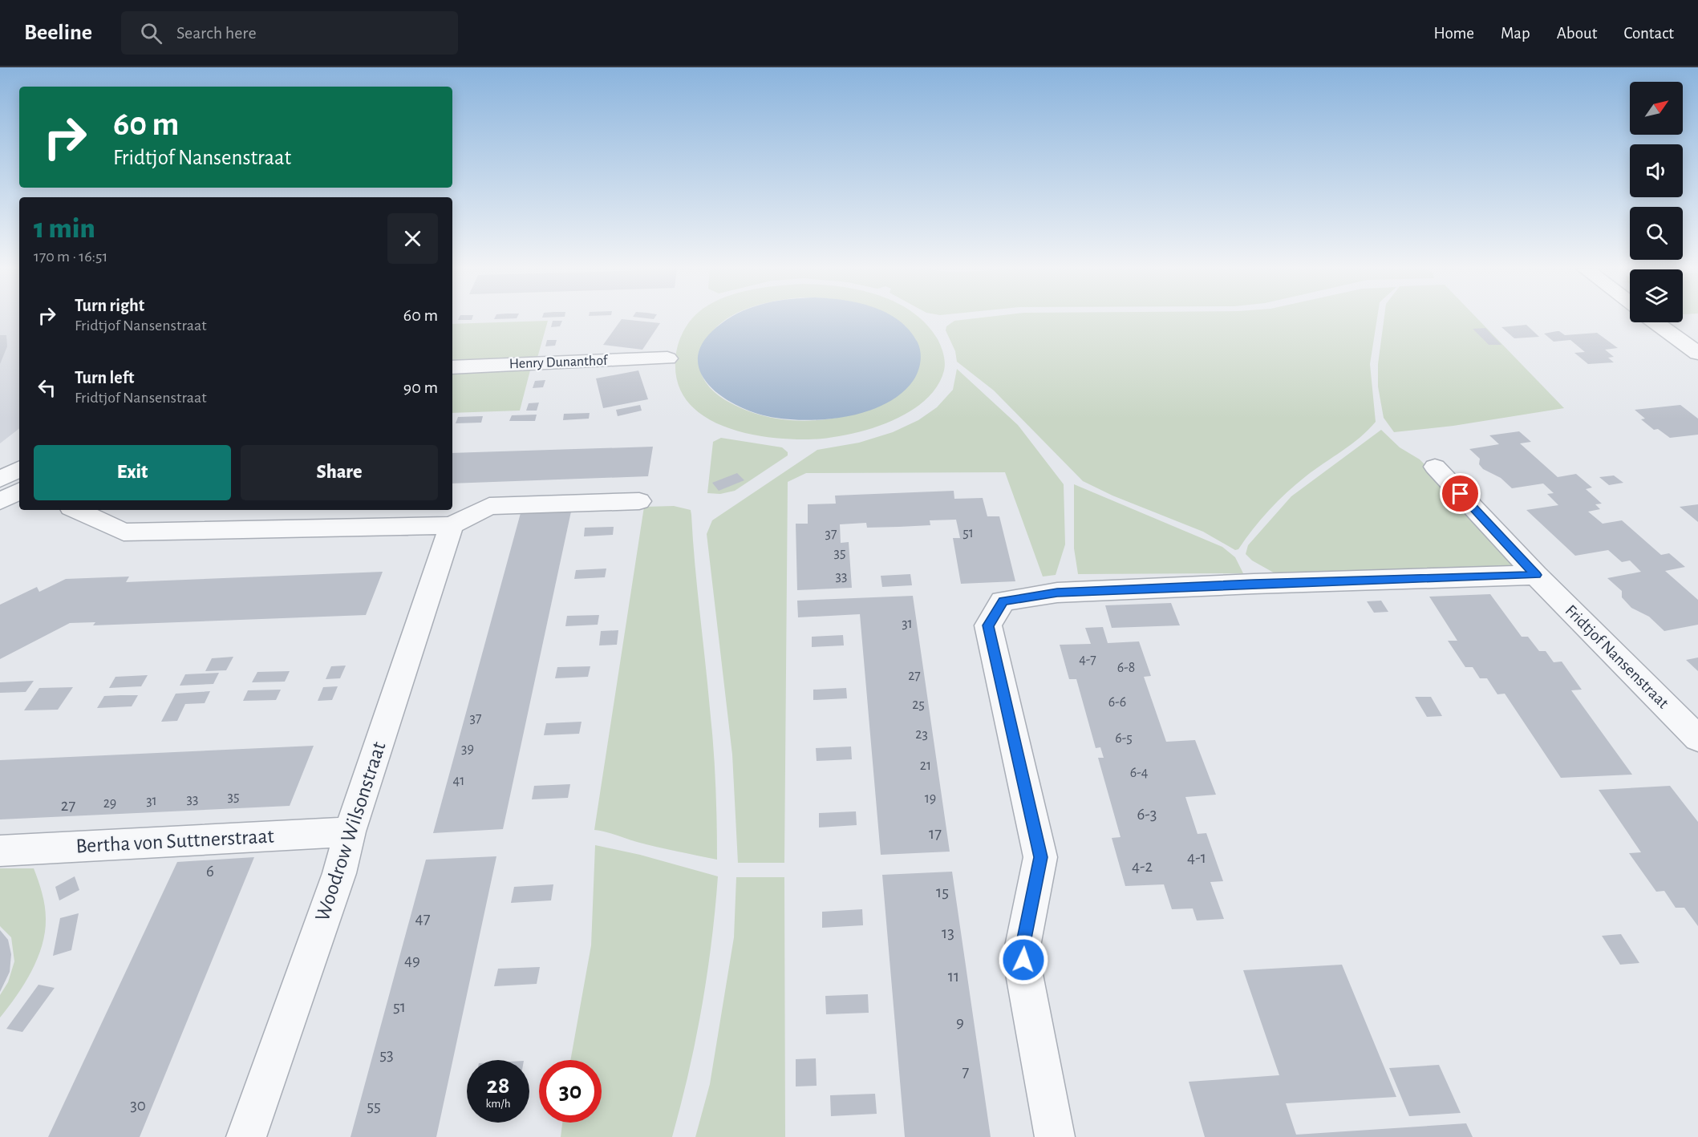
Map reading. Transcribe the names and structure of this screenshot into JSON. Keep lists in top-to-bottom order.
{
  "streets": {
    "street": [
      "Henry Dunanthof",
      "Fridtjof Nansenstraat",
      "Woodrow Wilsonstraat",
      "Bertha von Suttnerstraat"
    ]
  },
  "crossings": [
    ["Woodrow Wilsonstraat", "Bertha von Suttnerstraat"]
  ],
  "house_numbers": [
    "51",
    "37",
    "35",
    "33",
    "31",
    "4-7",
    "6-8",
    "27",
    "6-6",
    "25",
    "37",
    "23",
    "6-5",
    "39",
    "21",
    "6-4",
    "41",
    "35",
    "19",
    "33",
    "31",
    "29",
    "27",
    "6-3",
    "17",
    "4-1",
    "4-2",
    "6",
    "15",
    "47",
    "13",
    "49",
    "11",
    "51",
    "9",
    "53",
    "7",
    "30",
    "55"
  ],
  "north": "top right",
  "page": {
    "header": "Beeline",
    "search": "Search here",
    "nav": [
      "Home",
      "Map",
      "About",
      "Contact"
    ],
    "turn": ["60 m", "Fridtjof Nansenstraat"],
    "heading": ["1 min", "170 m · 16:51"],
    "list": [
      {
        "name": "Turn right",
        "note": "Fridtjof Nansenstraat",
        "value": "60 m"
      },
      {
        "name": "Turn left",
        "note": "Fridtjof Nansenstraat",
        "value": "90 m"
      }
    ],
    "buttons": ["Exit", "Share"],
    "speed": "28 km/h",
    "limit": "30"
  }
}
